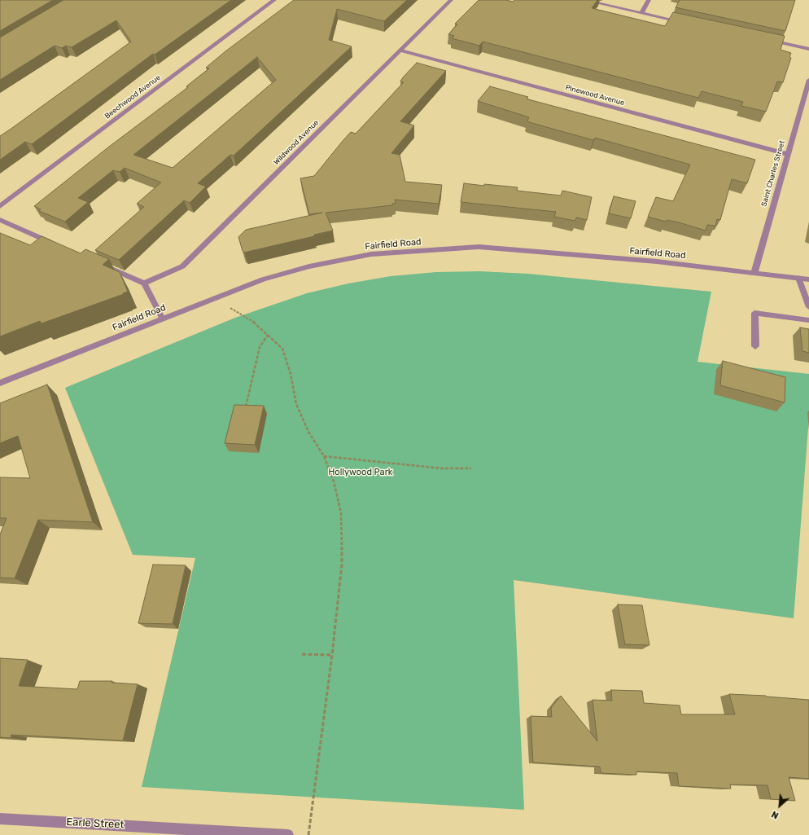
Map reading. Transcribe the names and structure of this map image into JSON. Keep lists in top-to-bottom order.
{
  "streets": {
    "street": [
      "Pinewood Avenue",
      "Beechwood Avenue",
      "Wildwood Avenue",
      "Saint Charles Street",
      "Fairfield Road",
      "Earle Street"
    ]
  },
  "crossings": [
    ["Pinewood Avenue", "Wildwood Avenue"],
    ["Pinewood Avenue", "Saint Charles Street"],
    ["Saint Charles Street", "Fairfield Road"]
  ],
  "parks": ["Hollywood Park"],
  "north": "bottom left"
}
